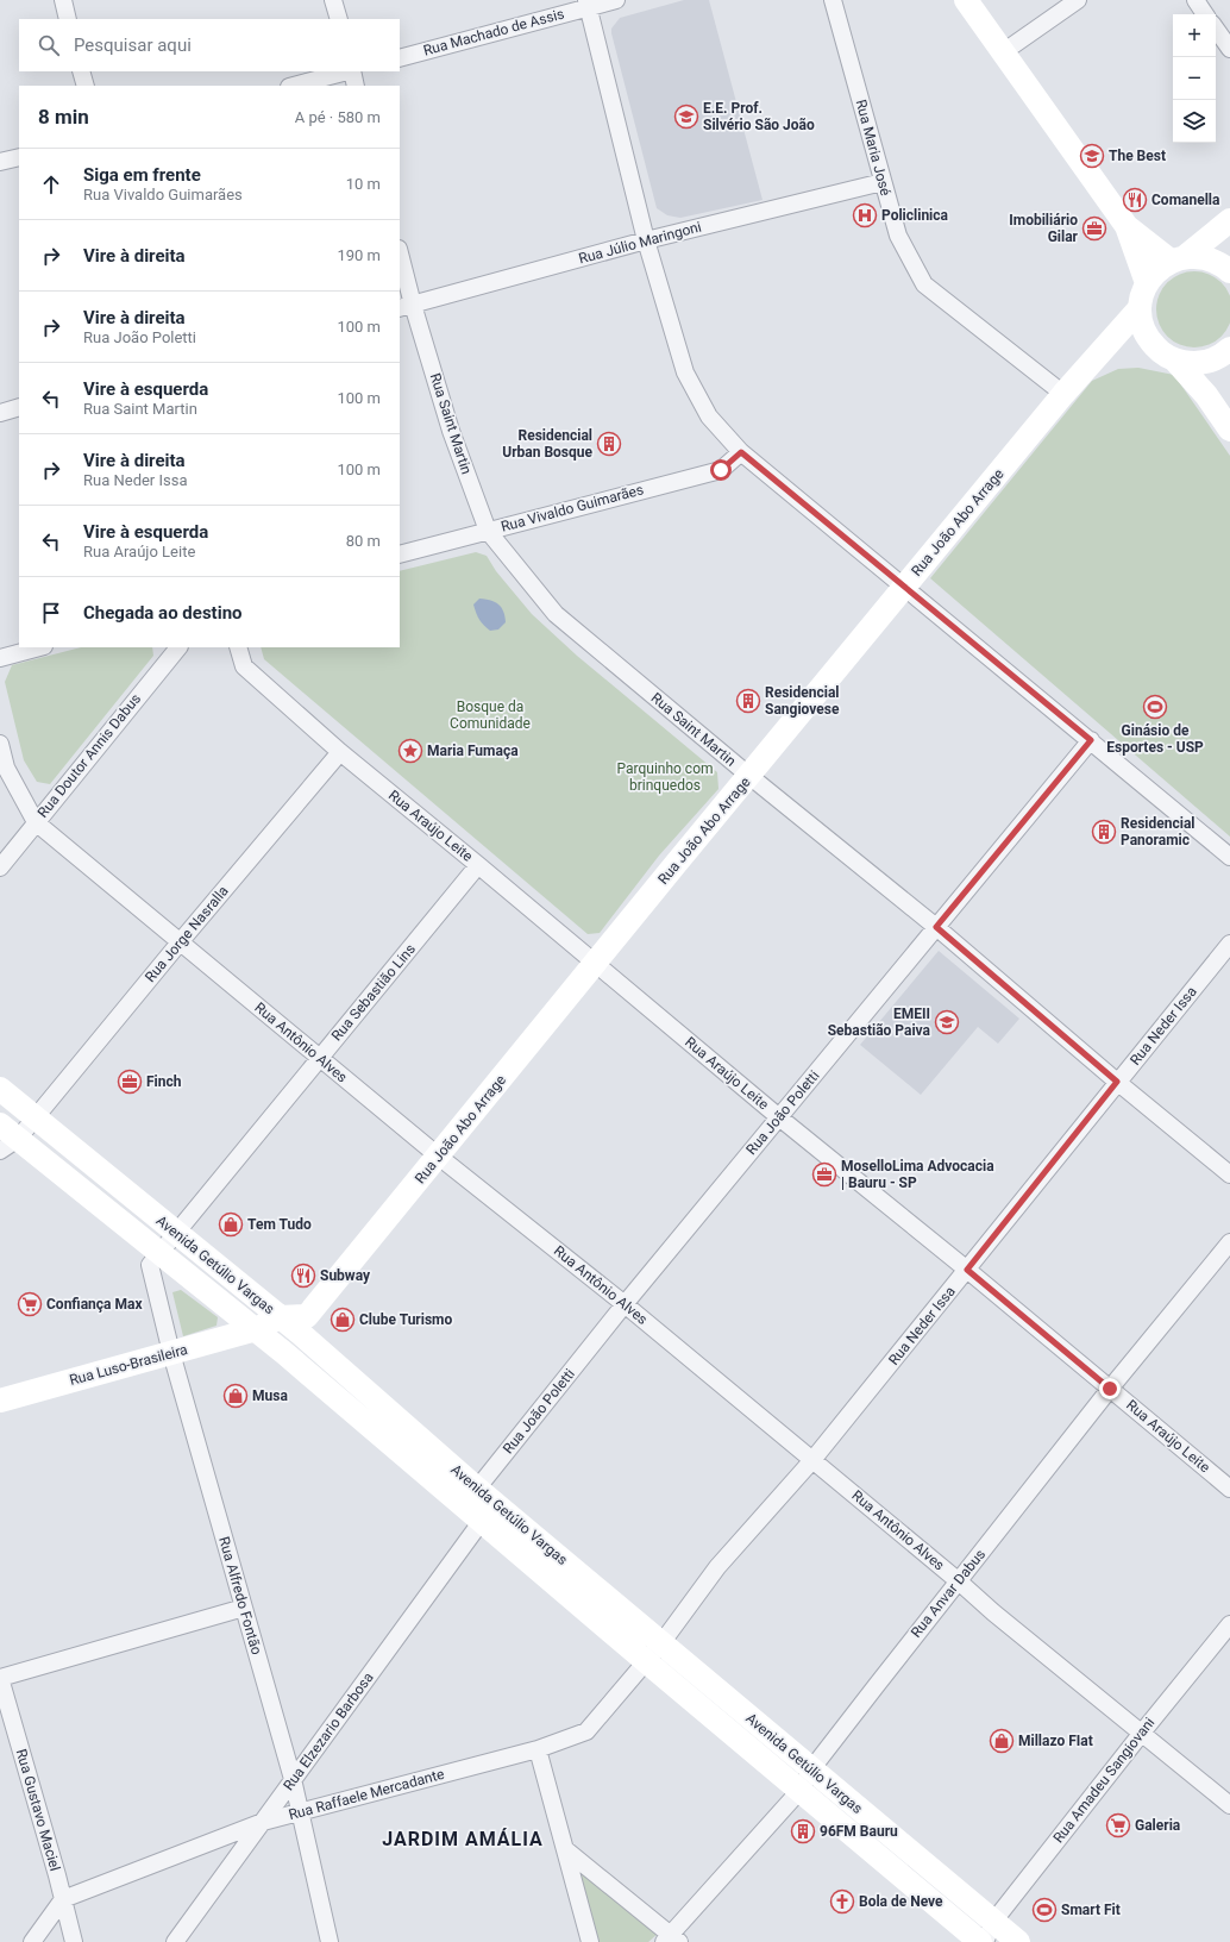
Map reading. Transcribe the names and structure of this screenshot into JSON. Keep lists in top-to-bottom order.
{
  "streets": {
    "main road": ["Rua João Abo Arrage", "Avenida Getúlio Vargas", "Rua Luso-Brasileira"],
    "street": [
      "Rua Machado de Assis",
      "Rua Maria José",
      "Rua Júlio Maringoni",
      "Rua Saint Martin",
      "Rua Vivaldo Guimarães",
      "Rua Doutor Annis Dabus",
      "Rua Araújo Leite",
      "Rua Jorge Nasralla",
      "Rua Sebastião Lins",
      "Rua Neder Issa",
      "Rua Antônio Alves",
      "Rua João Poletti",
      "Rua Anvar Dabus",
      "Rua Alfredo Fontão",
      "Rua Elzezario Barbosa",
      "Rua Amadeu Sangiovani",
      "Rua Raffaele Mercadante",
      "Rua Gustavo Maciel"
    ]
  },
  "crossings": [
    ["Rua Maria José", "Rua Júlio Maringoni"],
    ["Rua Maria José", "Rua João Abo Arrage"],
    ["Rua Júlio Maringoni", "Rua Saint Martin"],
    ["Rua Saint Martin", "Rua Vivaldo Guimarães"],
    ["Rua Saint Martin", "Rua João Abo Arrage"],
    ["Rua Saint Martin", "Rua Neder Issa"],
    ["Rua Saint Martin", "Rua João Poletti"],
    ["Rua João Abo Arrage", "Rua Araújo Leite"],
    ["Rua João Abo Arrage", "Rua Antônio Alves"],
    ["Rua João Abo Arrage", "Avenida Getúlio Vargas"],
    ["Rua Doutor Annis Dabus", "Rua Antônio Alves"],
    ["Rua Araújo Leite", "Rua Jorge Nasralla"],
    ["Rua Araújo Leite", "Rua Sebastião Lins"],
    ["Rua Araújo Leite", "Rua Neder Issa"],
    ["Rua Araújo Leite", "Rua João Poletti"],
    ["Rua Araújo Leite", "Rua Anvar Dabus"],
    ["Rua Jorge Nasralla", "Rua Antônio Alves"],
    ["Rua Jorge Nasralla", "Avenida Getúlio Vargas"],
    ["Rua Sebastião Lins", "Rua Antônio Alves"],
    ["Rua Sebastião Lins", "Avenida Getúlio Vargas"],
    ["Rua Sebastião Lins", "Rua Alfredo Fontão"],
    ["Rua Neder Issa", "Rua Antônio Alves"],
    ["Rua Neder Issa", "Avenida Getúlio Vargas"],
    ["Rua Neder Issa", "Rua Raffaele Mercadante"],
    ["Rua Antônio Alves", "Rua João Poletti"],
    ["Rua Antônio Alves", "Rua Anvar Dabus"],
    ["Rua Antônio Alves", "Rua Amadeu Sangiovani"],
    ["Rua João Poletti", "Avenida Getúlio Vargas"],
    ["Avenida Getúlio Vargas", "Rua Luso-Brasileira"],
    ["Avenida Getúlio Vargas", "Rua Anvar Dabus"],
    ["Avenida Getúlio Vargas", "Rua Alfredo Fontão"],
    ["Avenida Getúlio Vargas", "Rua Elzezario Barbosa"],
    ["Avenida Getúlio Vargas", "Rua Amadeu Sangiovani"],
    ["Avenida Getúlio Vargas", "Rua Raffaele Mercadante"],
    ["Rua Luso-Brasileira", "Rua Alfredo Fontão"],
    ["Rua Alfredo Fontão", "Rua Elzezario Barbosa"],
    ["Rua Alfredo Fontão", "Rua Raffaele Mercadante"],
    ["Rua Elzezario Barbosa", "Rua Raffaele Mercadante"],
    ["Rua Raffaele Mercadante", "Rua Gustavo Maciel"]
  ],
  "districts": ["JARDIM AMÁLIA"],
  "parks": ["Bosque da Comunidade", "Parquinho com brinquedos"],
  "places": {
    "school or university": ["E.E. Prof. Silvério São João", "The Best", "EMEII Sebastião Paiva"],
    "restaurant": ["Comanella", "Subway"],
    "hospital": ["Policlinica"],
    "office": ["Imobiliário Gilar", "Finch", "MoselloLima Advocacia | Bauru - SP"],
    "building": [
      "Residencial Urban Bosque",
      "Residencial Sangiovese",
      "Residencial Panoramic",
      "96FM Bauru"
    ],
    "sports": ["Ginásio de Esportes - USP", "Smart Fit"],
    "place": ["Maria Fumaça"],
    "shop": [
      "Tem Tudo",
      "Clube Turismo",
      "Musa",
      "Millazo FIat"
    ],
    "supermarket": ["Confiança Max", "Galeria"],
    "church": ["Bola de Neve"]
  },
  "page": {
    "map_buttons": ["+", "−"],
    "search": "Pesquisar aqui",
    "heading": ["8 min", "A pé · 580 m"],
    "list": [
      ["Siga em frente", "Rua Vivaldo Guimarães", "10 m"],
      ["Vire à direita", "190 m"],
      ["Vire à direita", "Rua João Poletti", "100 m"],
      ["Vire à esquerda", "Rua Saint Martin", "100 m"],
      ["Vire à direita", "Rua Neder Issa", "100 m"],
      ["Vire à esquerda", "Rua Araújo Leite", "80 m"],
      "Chegada ao destino"
    ]
  }
}
